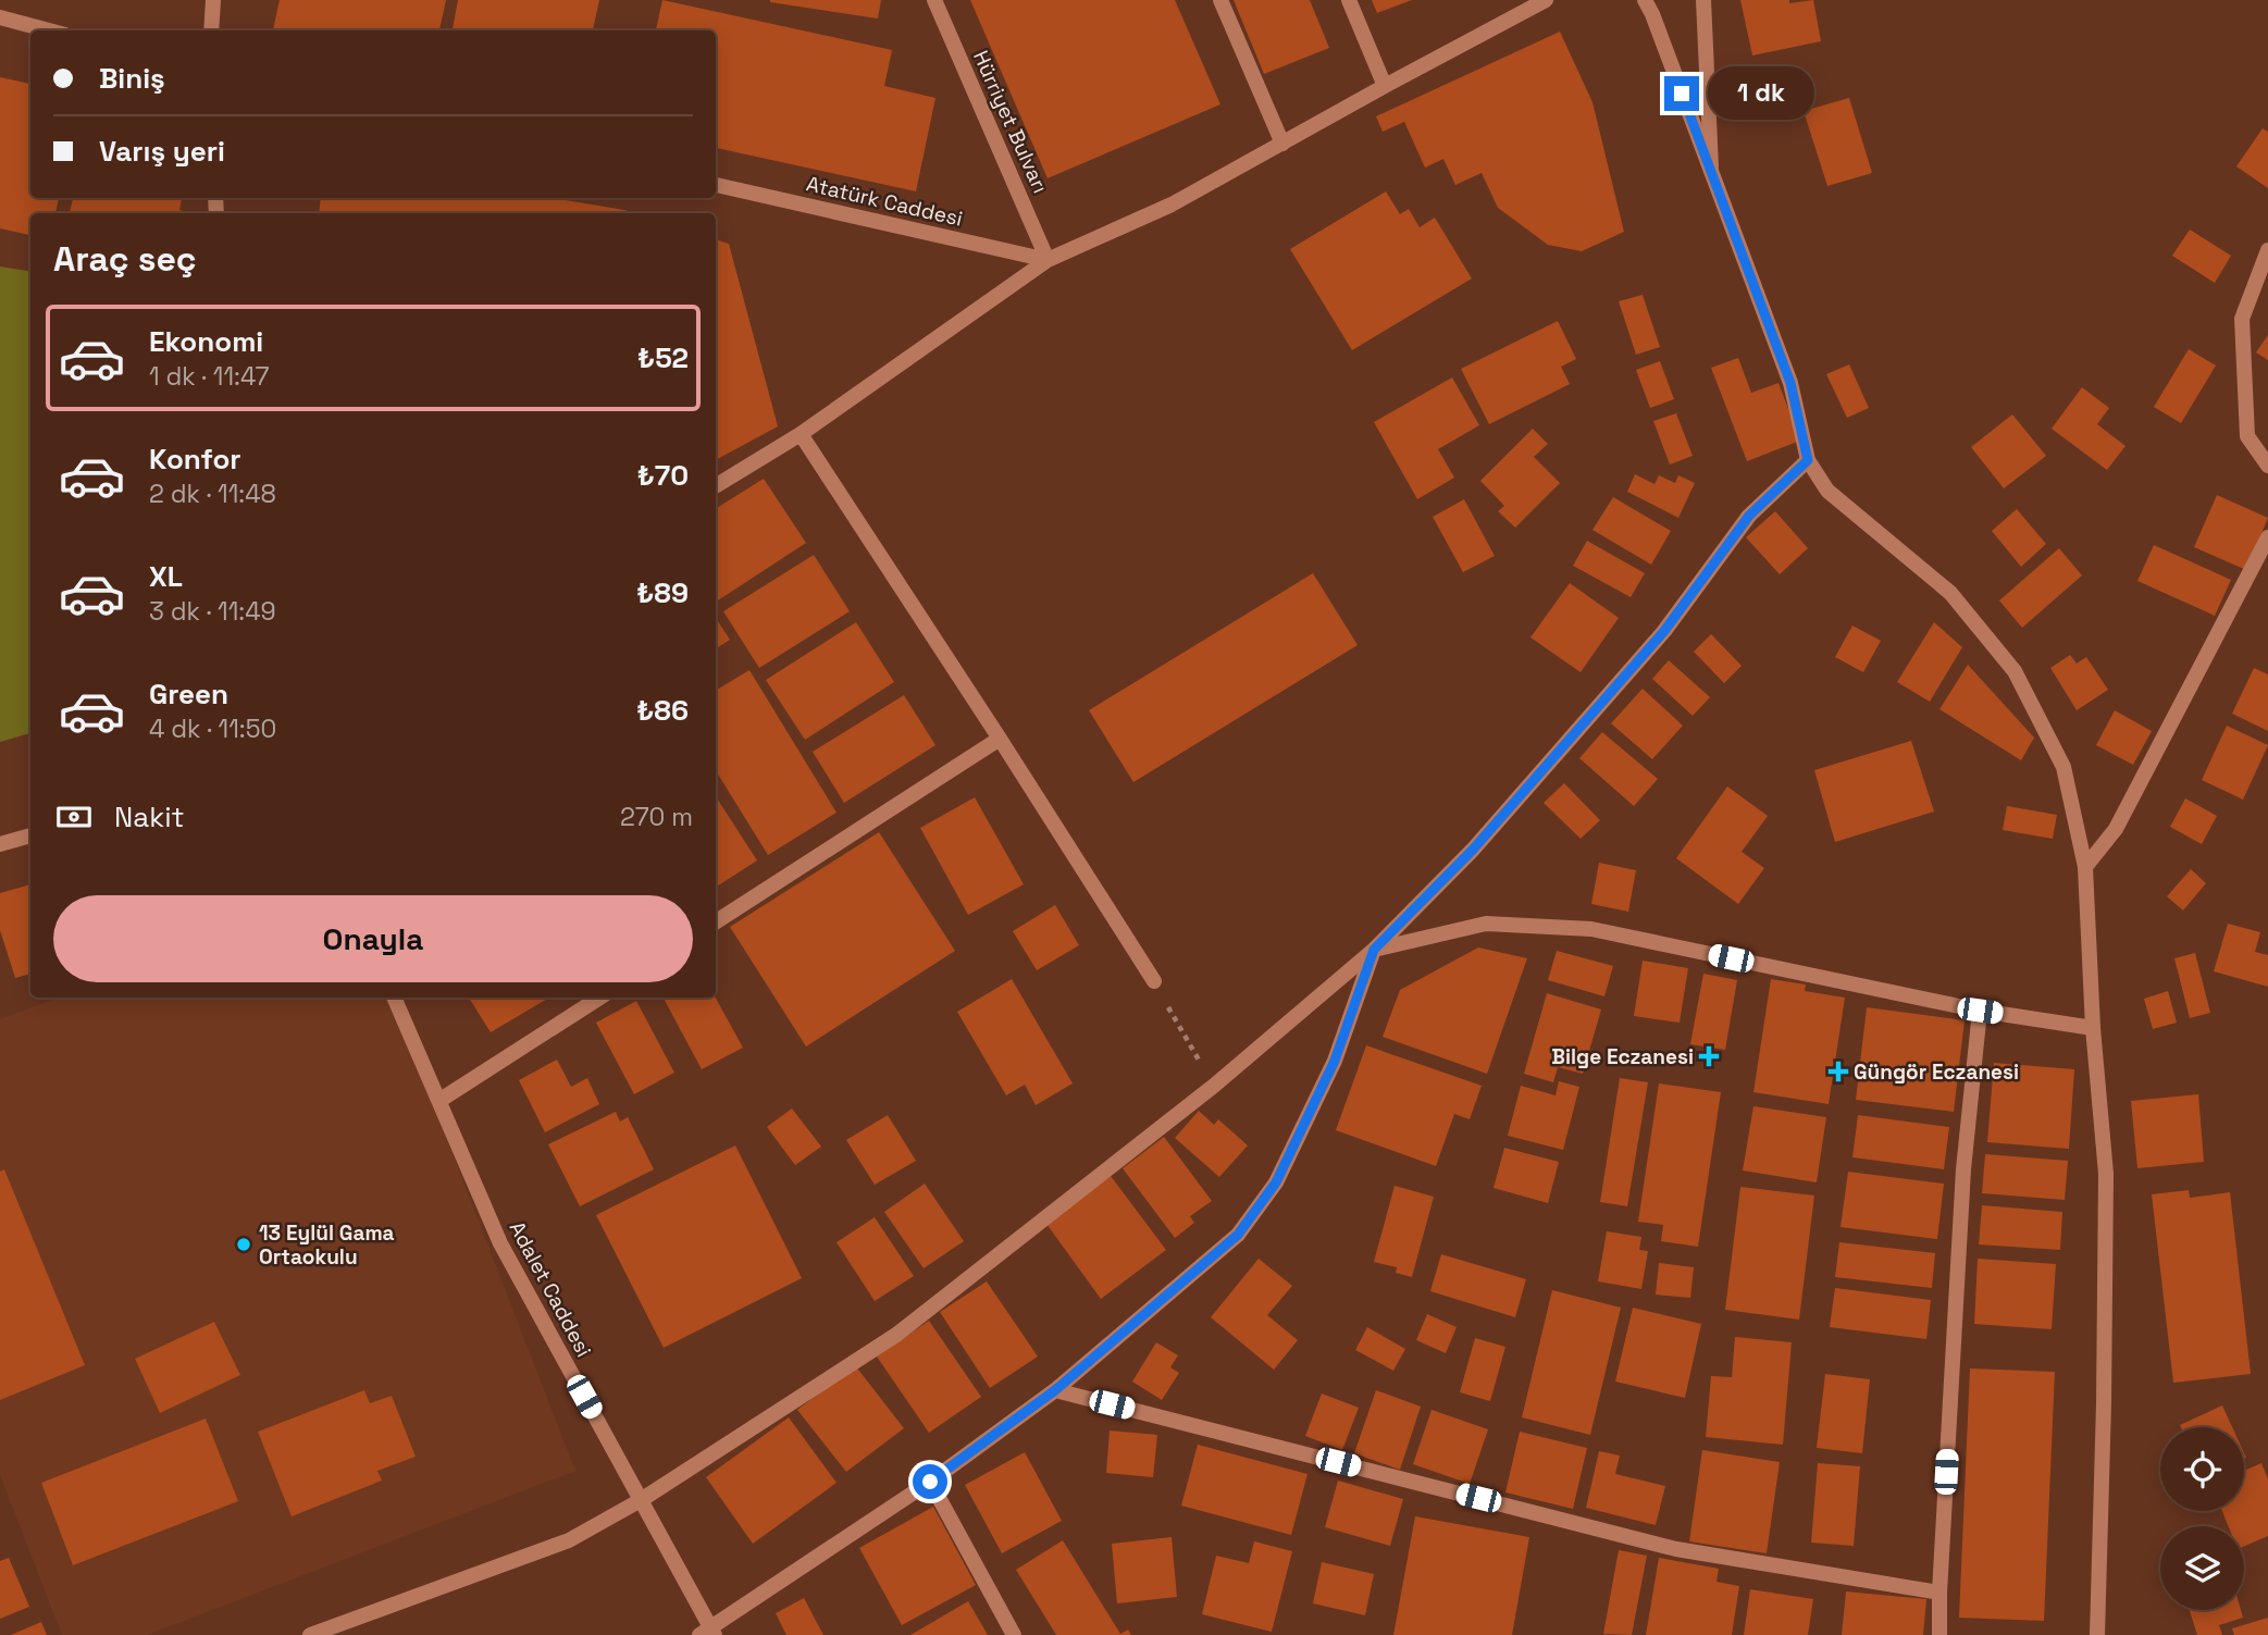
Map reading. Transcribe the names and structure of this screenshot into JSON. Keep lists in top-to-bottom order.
{
  "streets": {
    "street": ["Hürriyet Bulvarı", "Atatürk Caddesi", "Adalet Caddesi"]
  },
  "crossings": [
    ["Hürriyet Bulvarı", "Atatürk Caddesi"]
  ],
  "places": {
    "health": ["Bilge Eczanesi", "Güngör Eczanesi"],
    "other": ["13 Eylül Gama Ortaokulu"]
  },
  "page": {
    "banner": ["Biniş", "Varış yeri"],
    "bubble": "1 dk",
    "heading": "Araç seç",
    "list": [
      {
        "name": "Ekonomi",
        "note": "1 dk · 11:47",
        "value": "₺52"
      },
      {
        "name": "Konfor",
        "note": "2 dk · 11:48",
        "value": "₺70"
      },
      {
        "name": "XL",
        "note": "3 dk · 11:49",
        "value": "₺89"
      },
      {
        "name": "Green",
        "note": "4 dk · 11:50",
        "value": "₺86"
      }
    ],
    "pay": ["Nakit", "270 m"],
    "buttons": "Onayla"
  }
}
